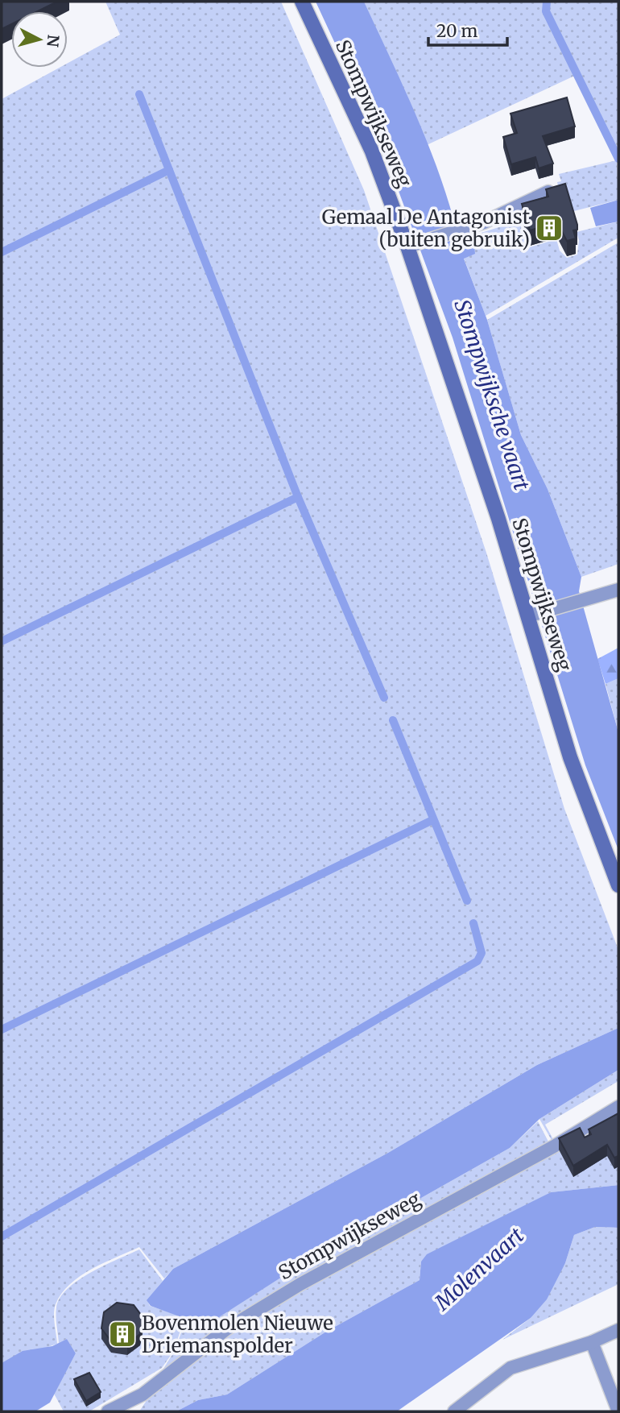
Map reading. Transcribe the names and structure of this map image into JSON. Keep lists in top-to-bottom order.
{
  "streets": {
    "street": ["Stompwijkseweg"]
  },
  "water": ["Stompwijksche vaart", "Molenvaart"],
  "places": {
    "building": ["Gemaal De Antagonist (buiten gebruik)", "Bovenmolen Nieuwe Driemanspolder"]
  },
  "scale_bar": "20 m",
  "north": "right"
}
